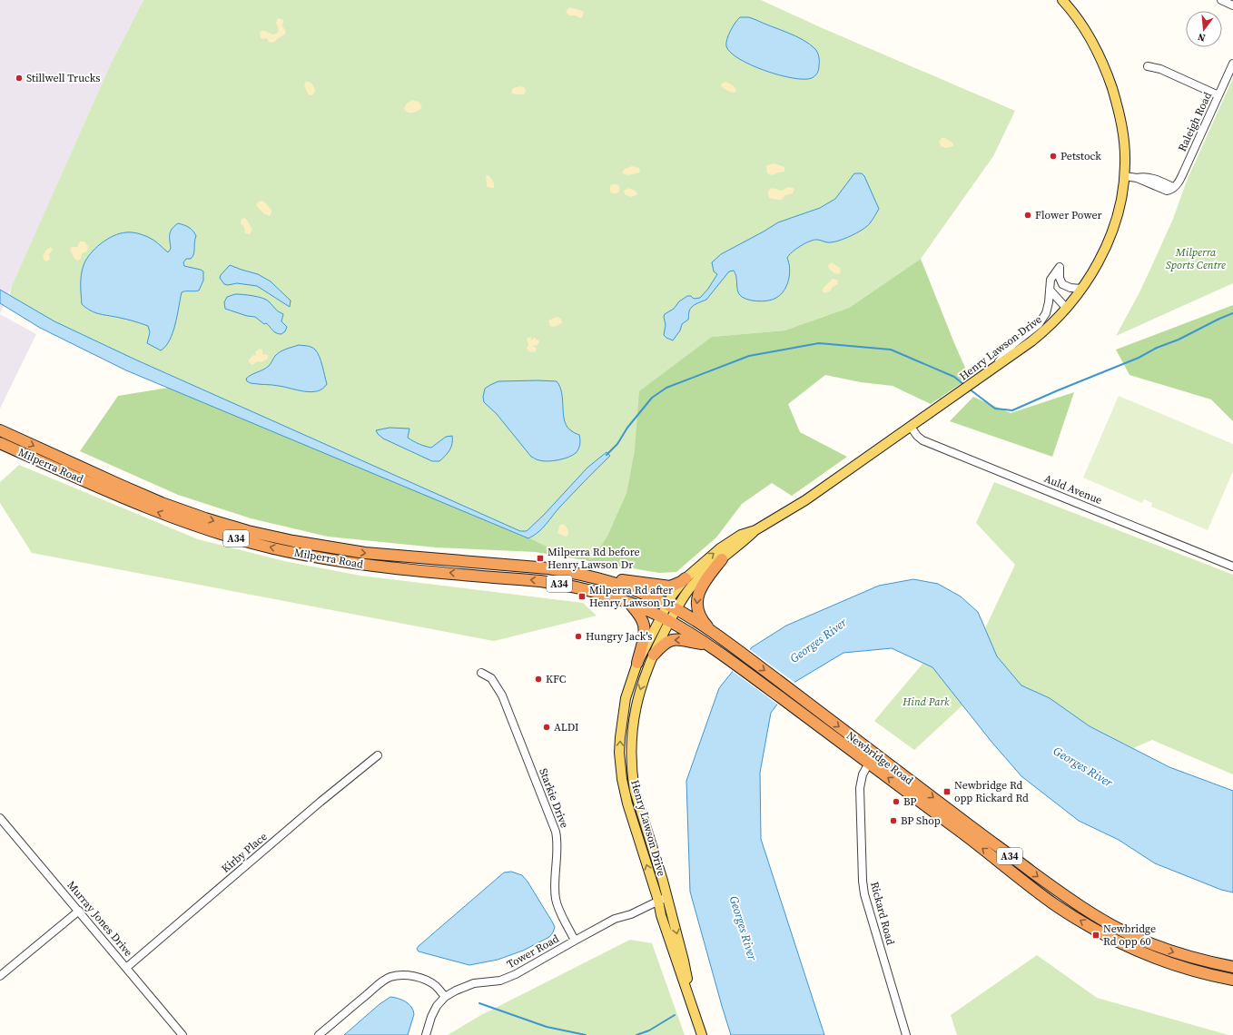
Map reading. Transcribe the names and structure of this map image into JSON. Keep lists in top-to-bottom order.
{
  "streets": {
    "highway": ["Milperra Road", "A34", "Newbridge Road"],
    "main road": ["Henry Lawson Drive"],
    "street": [
      "Raleigh Road",
      "Auld Avenue",
      "Starkie Drive",
      "Kirby Place",
      "Rickard Road",
      "Murray Jones Drive",
      "Tower Road"
    ]
  },
  "crossings": [
    ["Raleigh Road", "Henry Lawson Drive"],
    ["Henry Lawson Drive", "Milperra Road"],
    ["Henry Lawson Drive", "Auld Avenue"],
    ["Henry Lawson Drive", "Newbridge Road"],
    ["Henry Lawson Drive", "Tower Road"],
    ["Milperra Road", "Newbridge Road"],
    ["Newbridge Road", "Rickard Road"],
    ["Starkie Drive", "Tower Road"],
    ["Kirby Place", "Murray Jones Drive"]
  ],
  "water": ["Georges River"],
  "parks": ["Milperra Sports Centre", "Hind Park"],
  "places": {
    "other": [
      "Stillwell Trucks",
      "Petstock",
      "Flower Power",
      "Hungry Jack's",
      "KFC",
      "ALDI",
      "BP",
      "BP Shop"
    ],
    "transit": [
      "Milperra Rd before Henry Lawson Dr",
      "Milperra Rd after Henry Lawson Dr",
      "Newbridge Rd opp Rickard Rd",
      "Newbridge Rd opp 60"
    ]
  },
  "north": "bottom"
}
